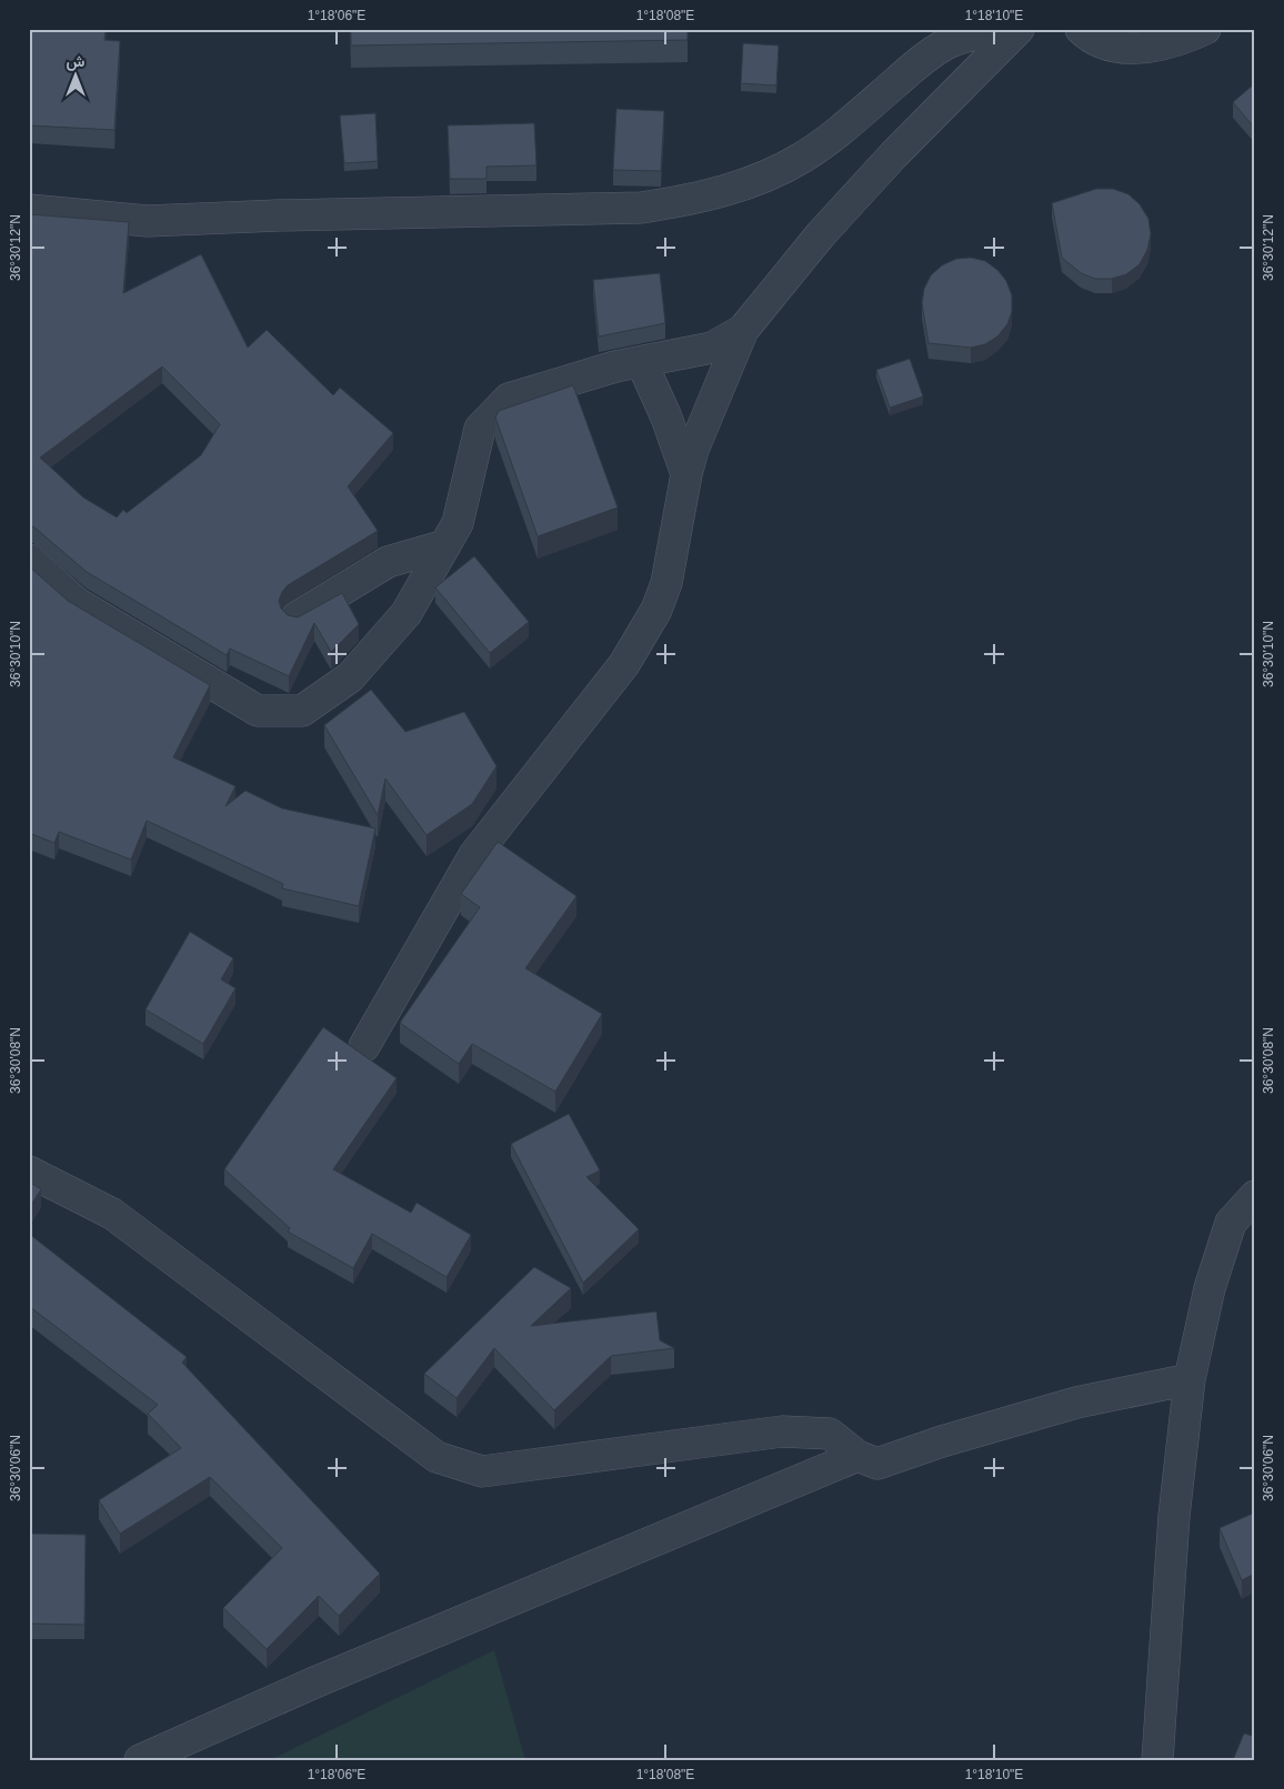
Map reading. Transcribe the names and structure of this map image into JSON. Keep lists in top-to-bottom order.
{
  "north": "top",
  "coordinates": [
    "1°18'06\"E",
    "1°18'08\"E",
    "1°18'10\"E",
    "36°30'12\"N",
    "36°30'10\"N",
    "36°30'08\"N",
    "36°30'06\"N"
  ]
}
